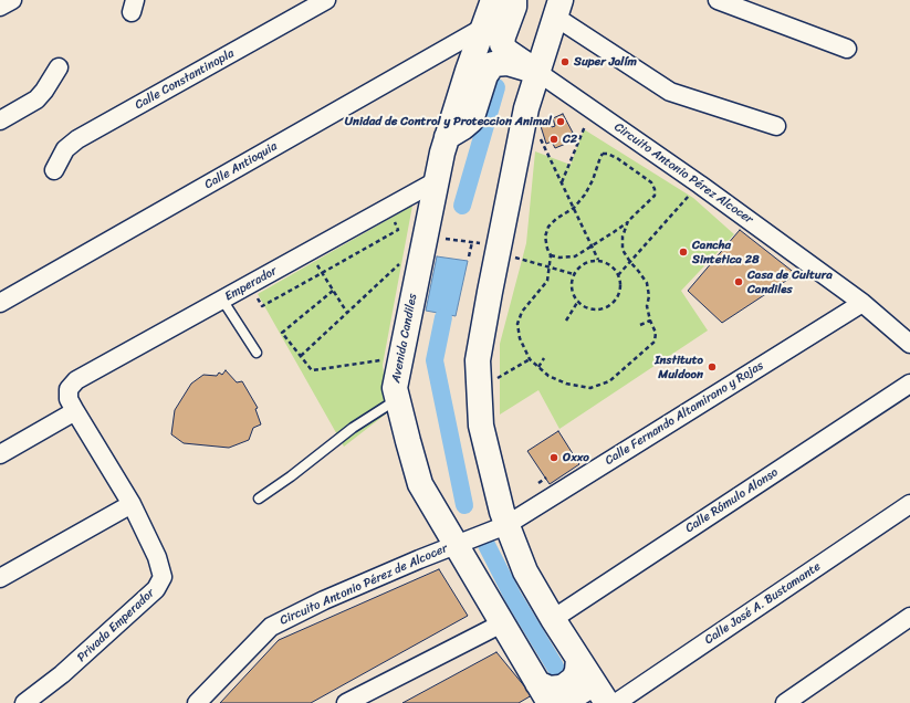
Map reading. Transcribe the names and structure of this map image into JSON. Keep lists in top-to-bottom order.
{
  "streets": {
    "main road": ["Avenida Candiles"],
    "street": [
      "Calle Constantinopla",
      "Calle Antioquia",
      "Circuito Antonio Pérez Alcocer",
      "Emperador",
      "Calle Fernando Altamirano y Rojas",
      "Calle Rómulo Alonso",
      "Circuito Antonio Pérez de Alcocer",
      "Calle José A. Bustamante",
      "Privada Emperador"
    ]
  },
  "crossings": [
    ["Calle Antioquia", "Avenida Candiles"],
    ["Circuito Antonio Pérez Alcocer", "Avenida Candiles"],
    ["Circuito Antonio Pérez Alcocer", "Calle Fernando Altamirano y Rojas"],
    ["Emperador", "Avenida Candiles"],
    ["Emperador", "Privada Emperador"],
    ["Avenida Candiles", "Calle Fernando Altamirano y Rojas"],
    ["Avenida Candiles", "Calle Rómulo Alonso"],
    ["Avenida Candiles", "Circuito Antonio Pérez de Alcocer"],
    ["Calle Fernando Altamirano y Rojas", "Circuito Antonio Pérez de Alcocer"]
  ],
  "places": [
    "Super Jalím",
    "Unidad de Control y Proteccion Animal",
    "C2",
    "Cancha Sintetica 28",
    "Casa de Cultura Candiles",
    "Instituto Muldoon",
    "Oxxo"
  ]
}
